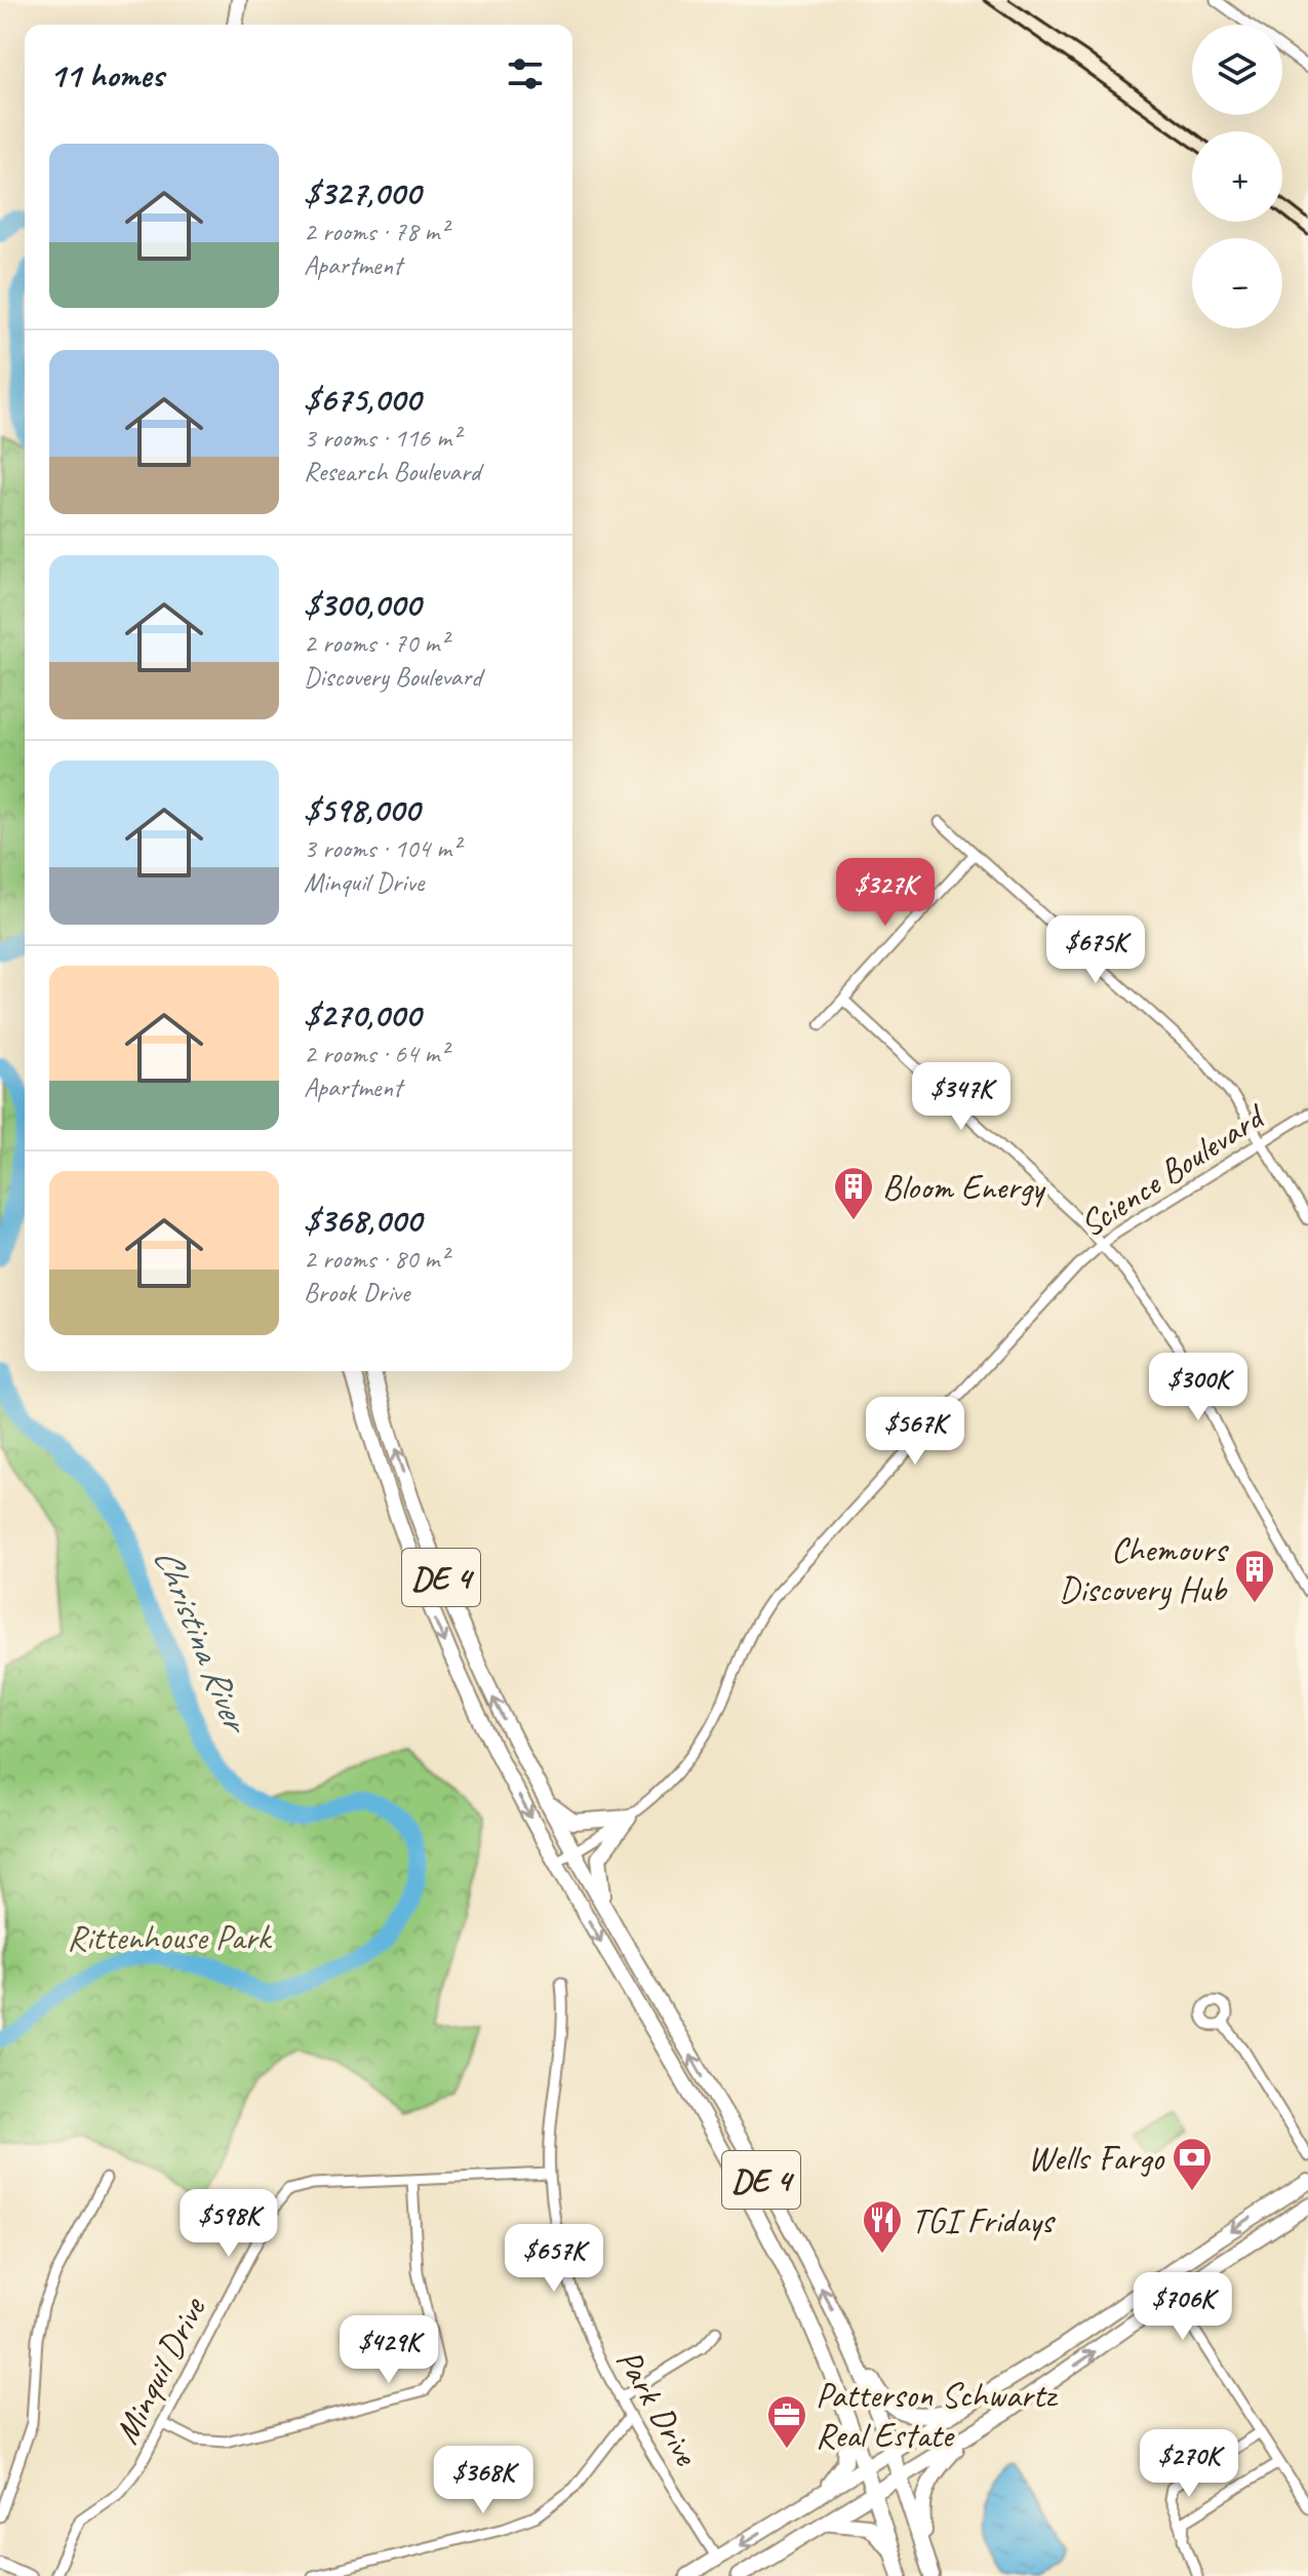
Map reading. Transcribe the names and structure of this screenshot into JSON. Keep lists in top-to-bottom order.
{
  "streets": {
    "main road": ["DE 4"],
    "street": ["Science Boulevard", "Minquil Drive", "Park Drive"]
  },
  "crossings": [
    ["Science Boulevard", "DE 4"],
    ["Minquil Drive", "Park Drive"]
  ],
  "water": ["Christina River"],
  "parks": ["Rittenhouse Park"],
  "places": {
    "building": ["Bloom Energy", "Chemours Discovery Hub"],
    "bank": ["Wells Fargo"],
    "restaurant": ["TGI Fridays"],
    "office": ["Patterson Schwartz Real Estate"]
  },
  "page": {
    "map_buttons": ["+", "−"],
    "heading": "11 homes",
    "list": [
      {
        "name": "$327,000",
        "note": "2 rooms · 78 m² · Apartment"
      },
      {
        "name": "$675,000",
        "note": "3 rooms · 116 m² · Research Boulevard"
      },
      {
        "name": "$300,000",
        "note": "2 rooms · 70 m² · Discovery Boulevard"
      },
      {
        "name": "$598,000",
        "note": "3 rooms · 104 m² · Minquil Drive"
      },
      {
        "name": "$270,000",
        "note": "2 rooms · 64 m² · Apartment"
      },
      {
        "name": "$368,000",
        "note": "2 rooms · 80 m² · Brook Drive"
      }
    ],
    "price": [
      "$327K",
      "$675K",
      "$347K",
      "$300K",
      "$567K",
      "$598K",
      "$657K",
      "$706K",
      "$429K",
      "$270K",
      "$368K"
    ]
  }
}
